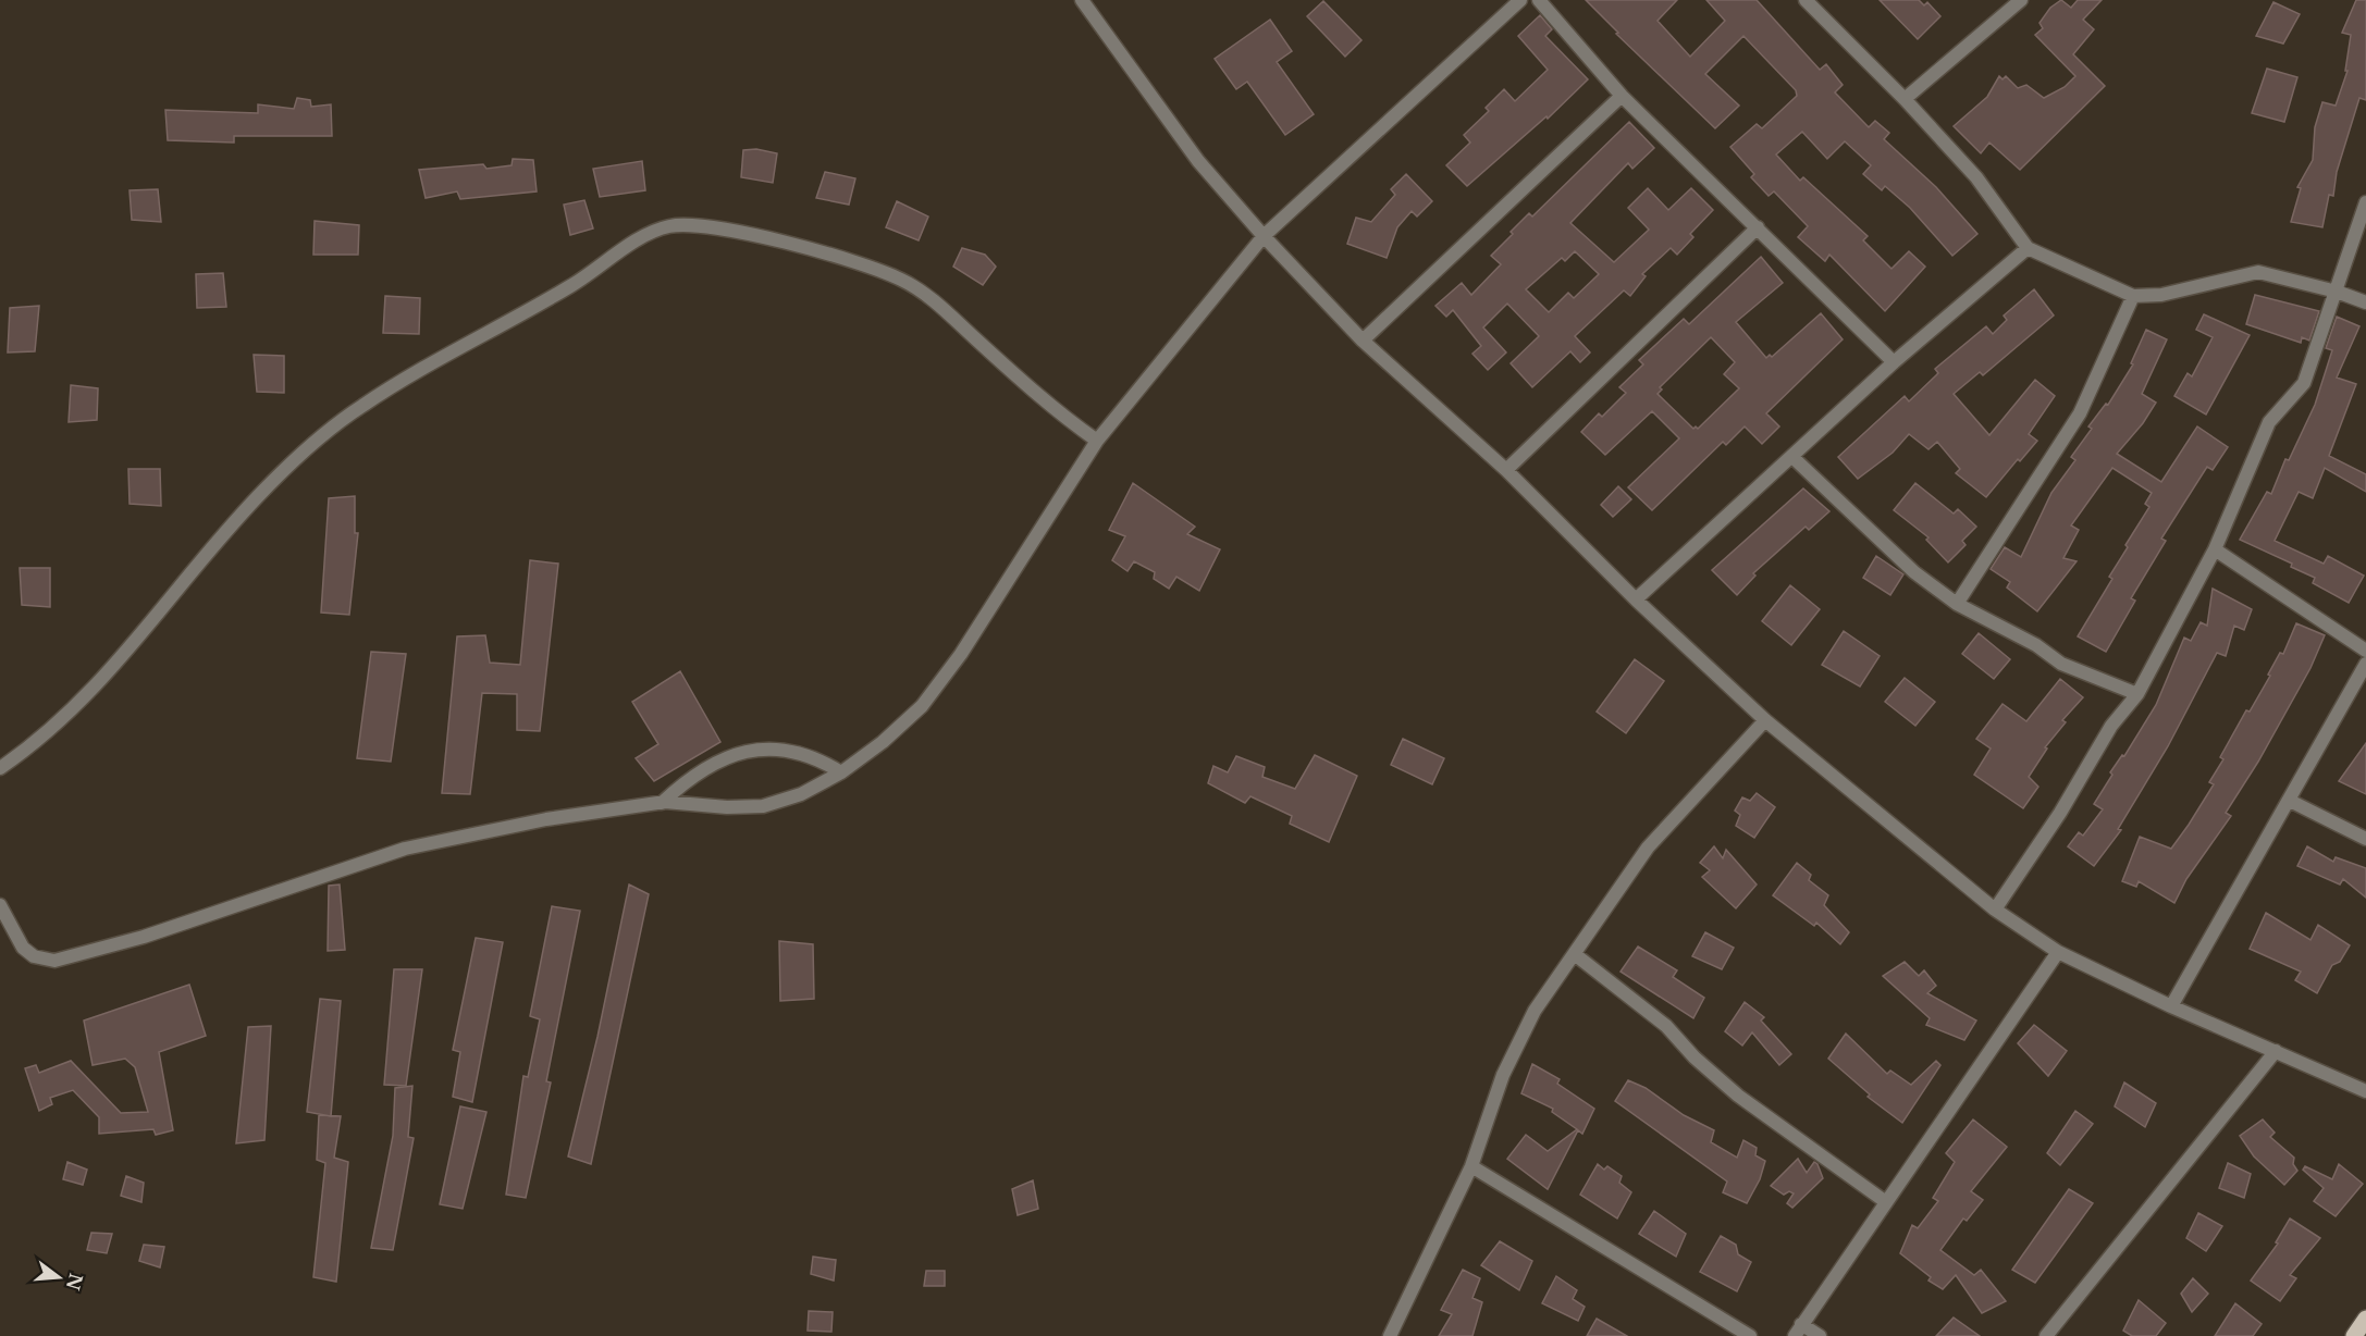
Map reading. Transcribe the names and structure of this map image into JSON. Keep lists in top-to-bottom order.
{
  "north": "right"
}
